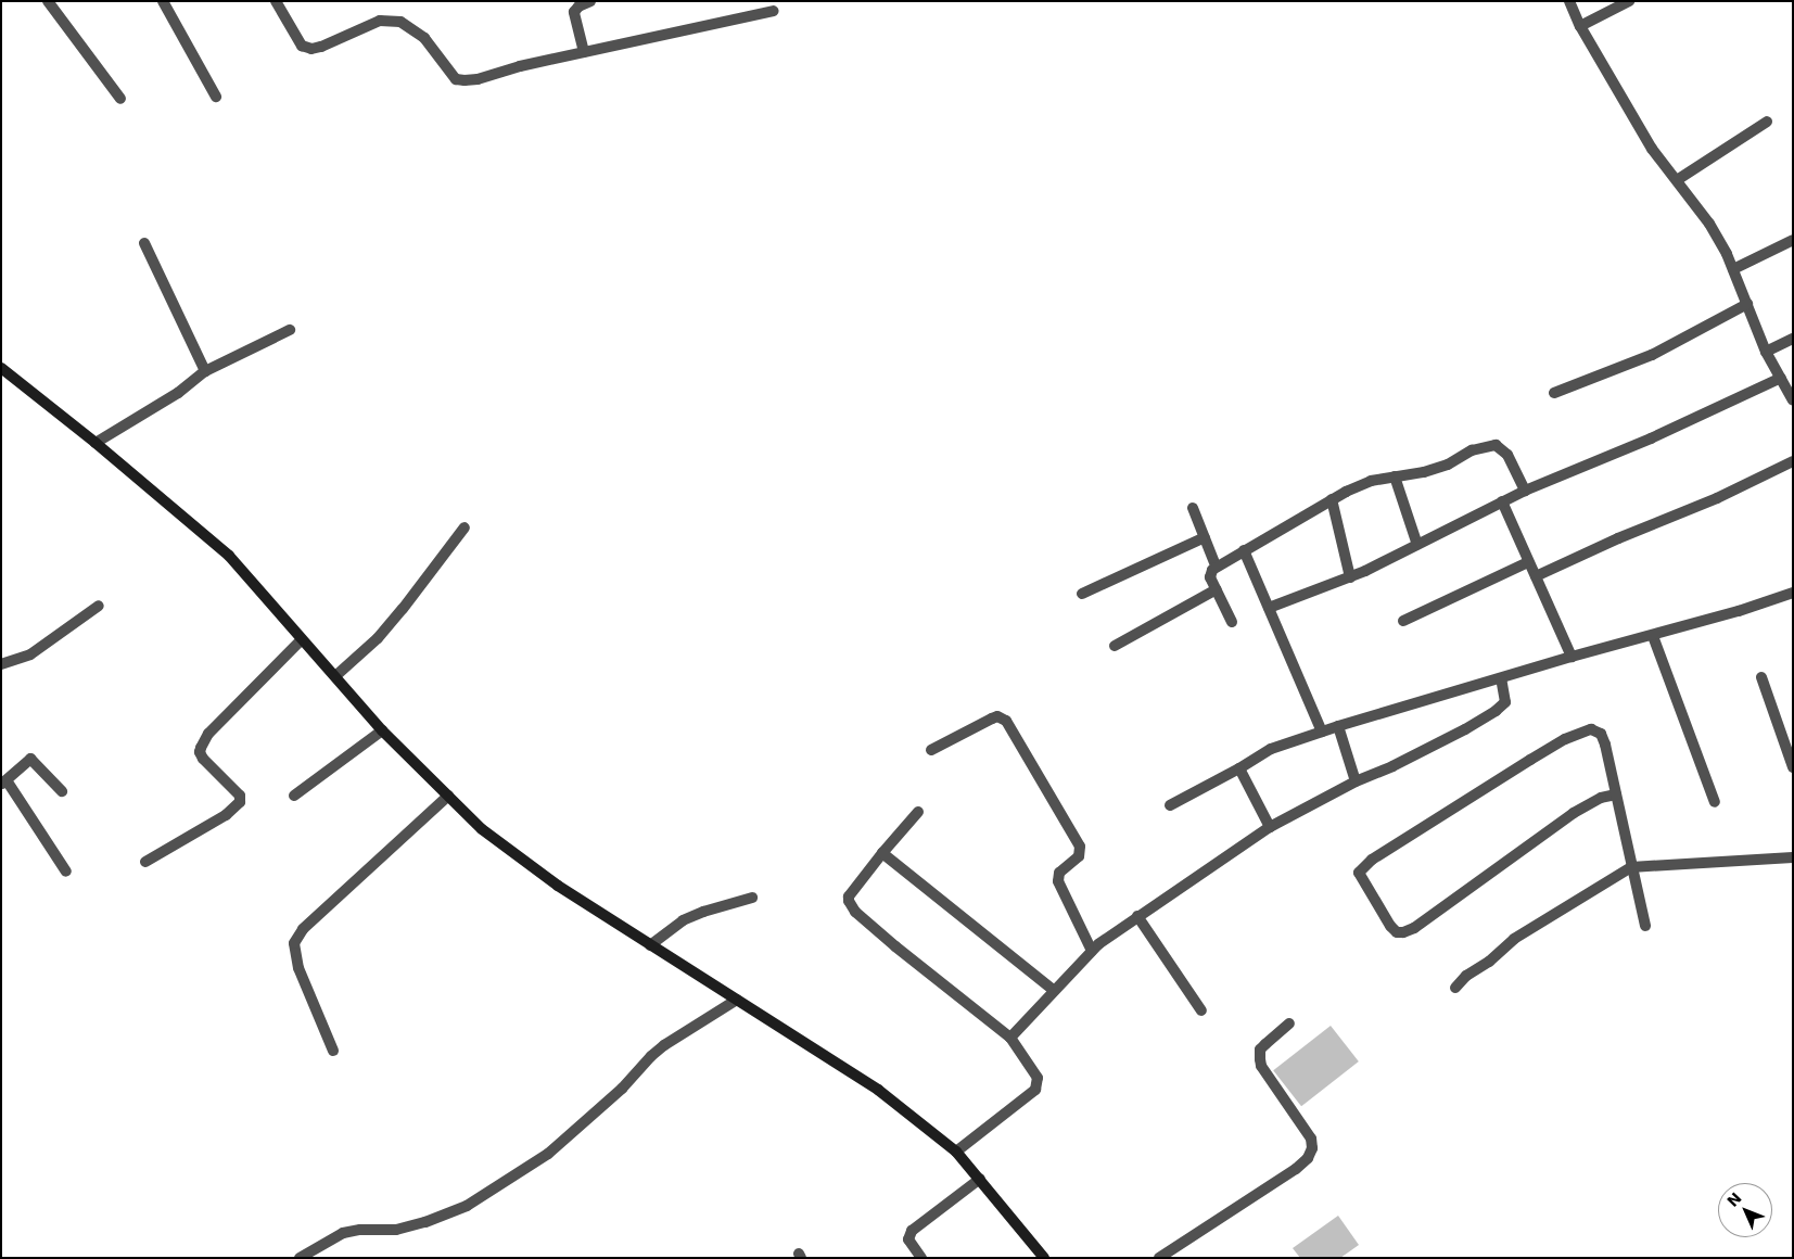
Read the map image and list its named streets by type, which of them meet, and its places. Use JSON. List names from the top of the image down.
{
  "north": "top left"
}
